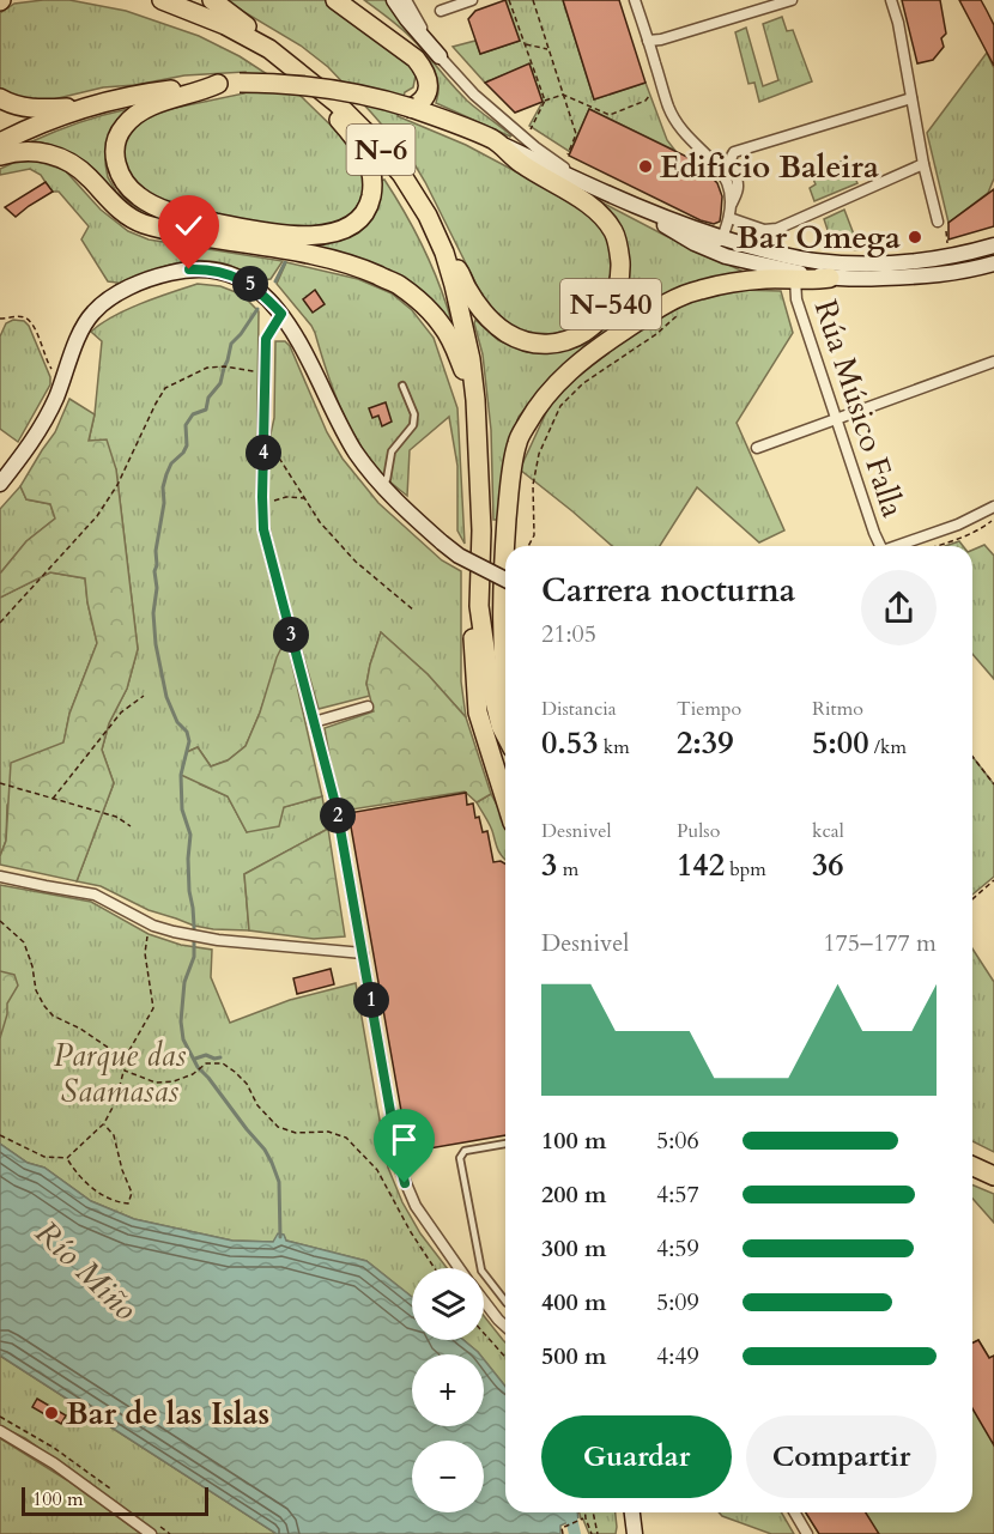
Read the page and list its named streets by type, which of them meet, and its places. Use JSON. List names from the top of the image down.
{
  "streets": {
    "highway": ["N-6", "N-540"],
    "street": ["Rúa Músico Falla"]
  },
  "crossings": [
    ["N-6", "N-540"]
  ],
  "water": ["Río Miño"],
  "parks": ["Parque das Saamasas"],
  "places": ["Edificio Baleira", "Bar Omega", "Bar de las Islas"],
  "scale_bar": "100 m",
  "page": {
    "pins": [
      "5",
      "4",
      "3",
      "2",
      "1"
    ],
    "heading": ["Carrera nocturna", "21:05"],
    "stats": [
      ["Distancia", "0.53 km"],
      ["Tiempo", "2:39"],
      ["Ritmo", "5:00 /km"],
      ["Desnivel", "3 m"],
      ["Pulso", "142 bpm"],
      ["kcal", "36"]
    ],
    "chart": ["Desnivel", "175–177 m"],
    "list": [
      {
        "name": "100 m",
        "note": "5:06"
      },
      {
        "name": "200 m",
        "note": "4:57"
      },
      {
        "name": "300 m",
        "note": "4:59"
      },
      {
        "name": "400 m",
        "note": "5:09"
      },
      {
        "name": "500 m",
        "note": "4:49"
      }
    ],
    "map_buttons": ["+", "−"],
    "buttons": ["Guardar", "Compartir"],
    "scale": "100 m"
  }
}
